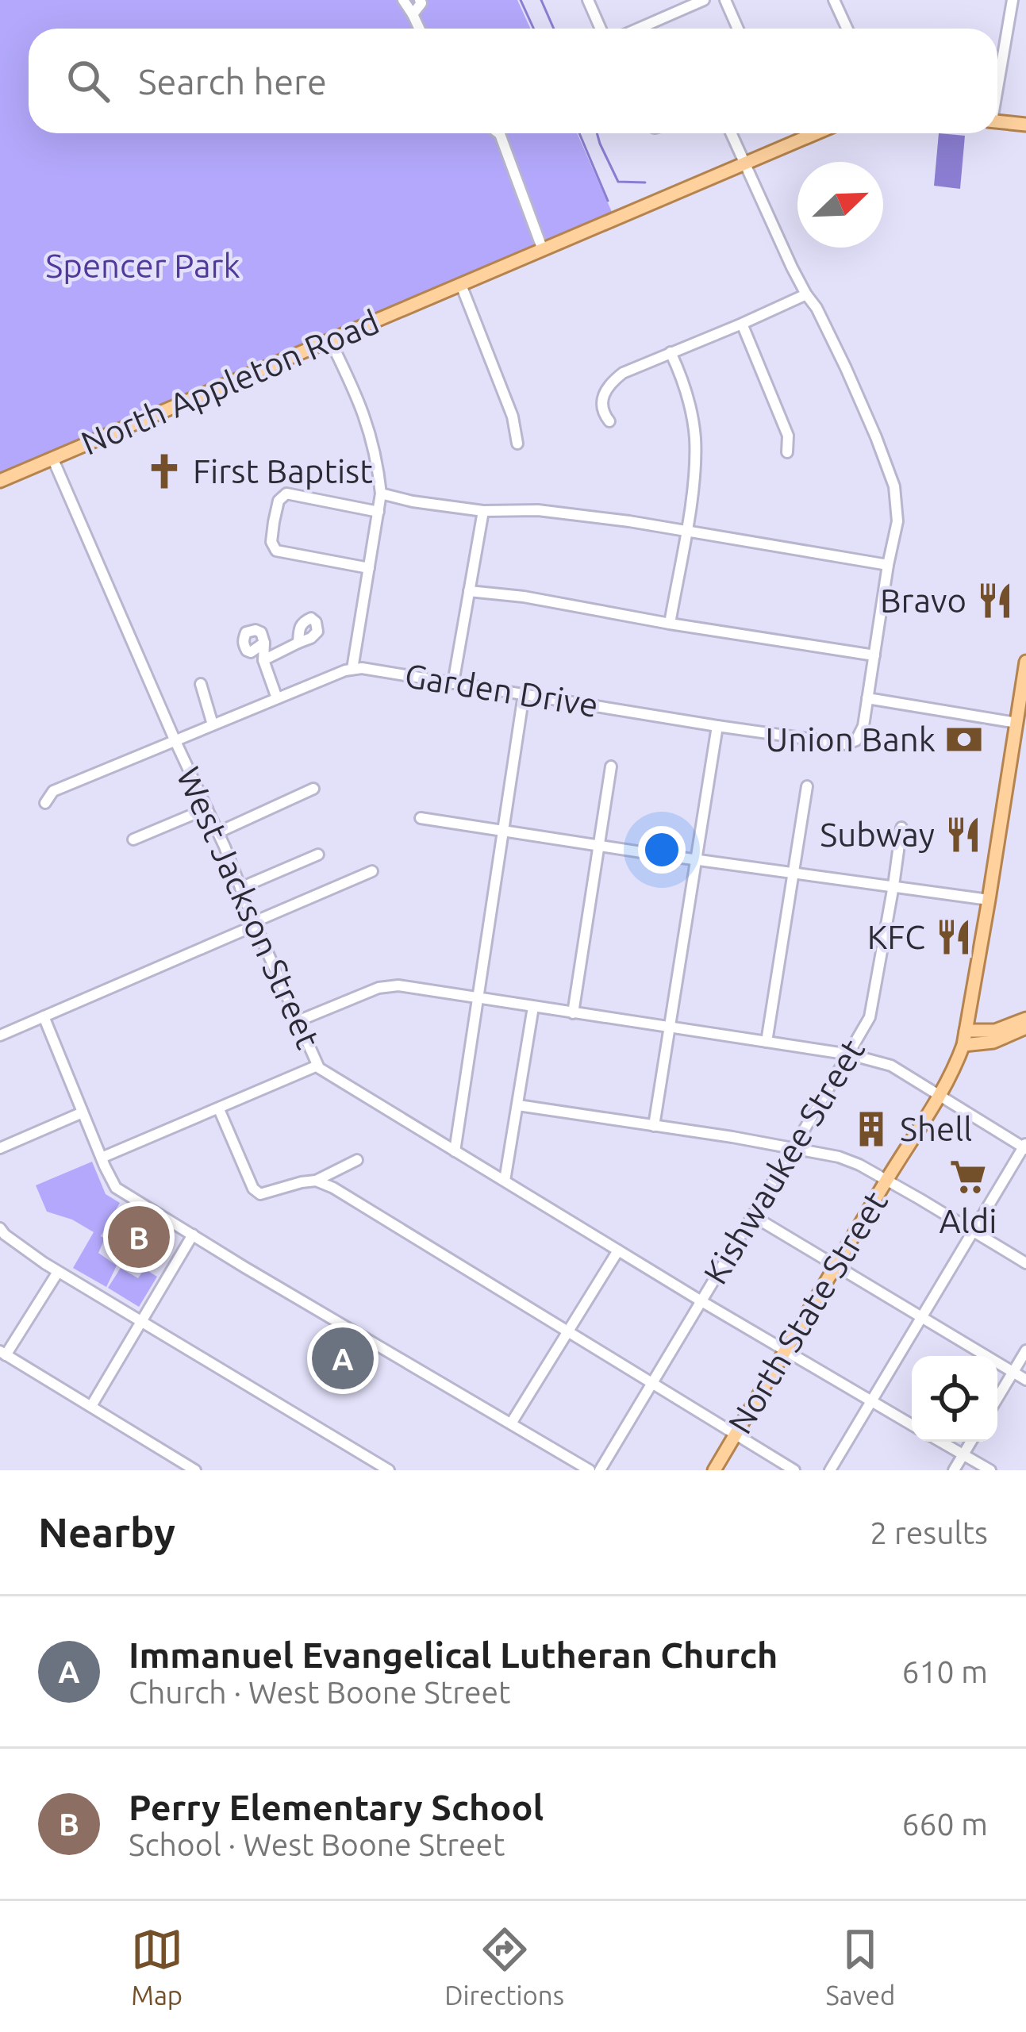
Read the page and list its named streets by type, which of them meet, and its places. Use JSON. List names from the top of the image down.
{
  "streets": {
    "main road": ["North Appleton Road", "North State Street"],
    "street": ["Garden Drive", "West Jackson Street", "Kishwaukee Street"]
  },
  "crossings": [
    ["North Appleton Road", "West Jackson Street"],
    ["Garden Drive", "West Jackson Street"],
    ["West Jackson Street", "Kishwaukee Street"],
    ["West Jackson Street", "North State Street"]
  ],
  "parks": ["Spencer Park"],
  "places": {
    "church": ["First Baptist"],
    "restaurant": ["Bravo", "Subway", "KFC"],
    "bank": ["Union Bank"],
    "building": ["Shell"],
    "supermarket": ["Aldi"]
  },
  "north": "top right",
  "page": {
    "search": "Search here",
    "pins": ["B", "A"],
    "heading": ["Nearby", "2 results"],
    "list": [
      {
        "mark": "A",
        "name": "Immanuel Evangelical Lutheran Church",
        "note": "Church · West Boone Street",
        "value": "610 m"
      },
      {
        "mark": "B",
        "name": "Perry Elementary School",
        "note": "School · West Boone Street",
        "value": "660 m"
      }
    ],
    "nav": ["Map", "Directions", "Saved"]
  }
}
